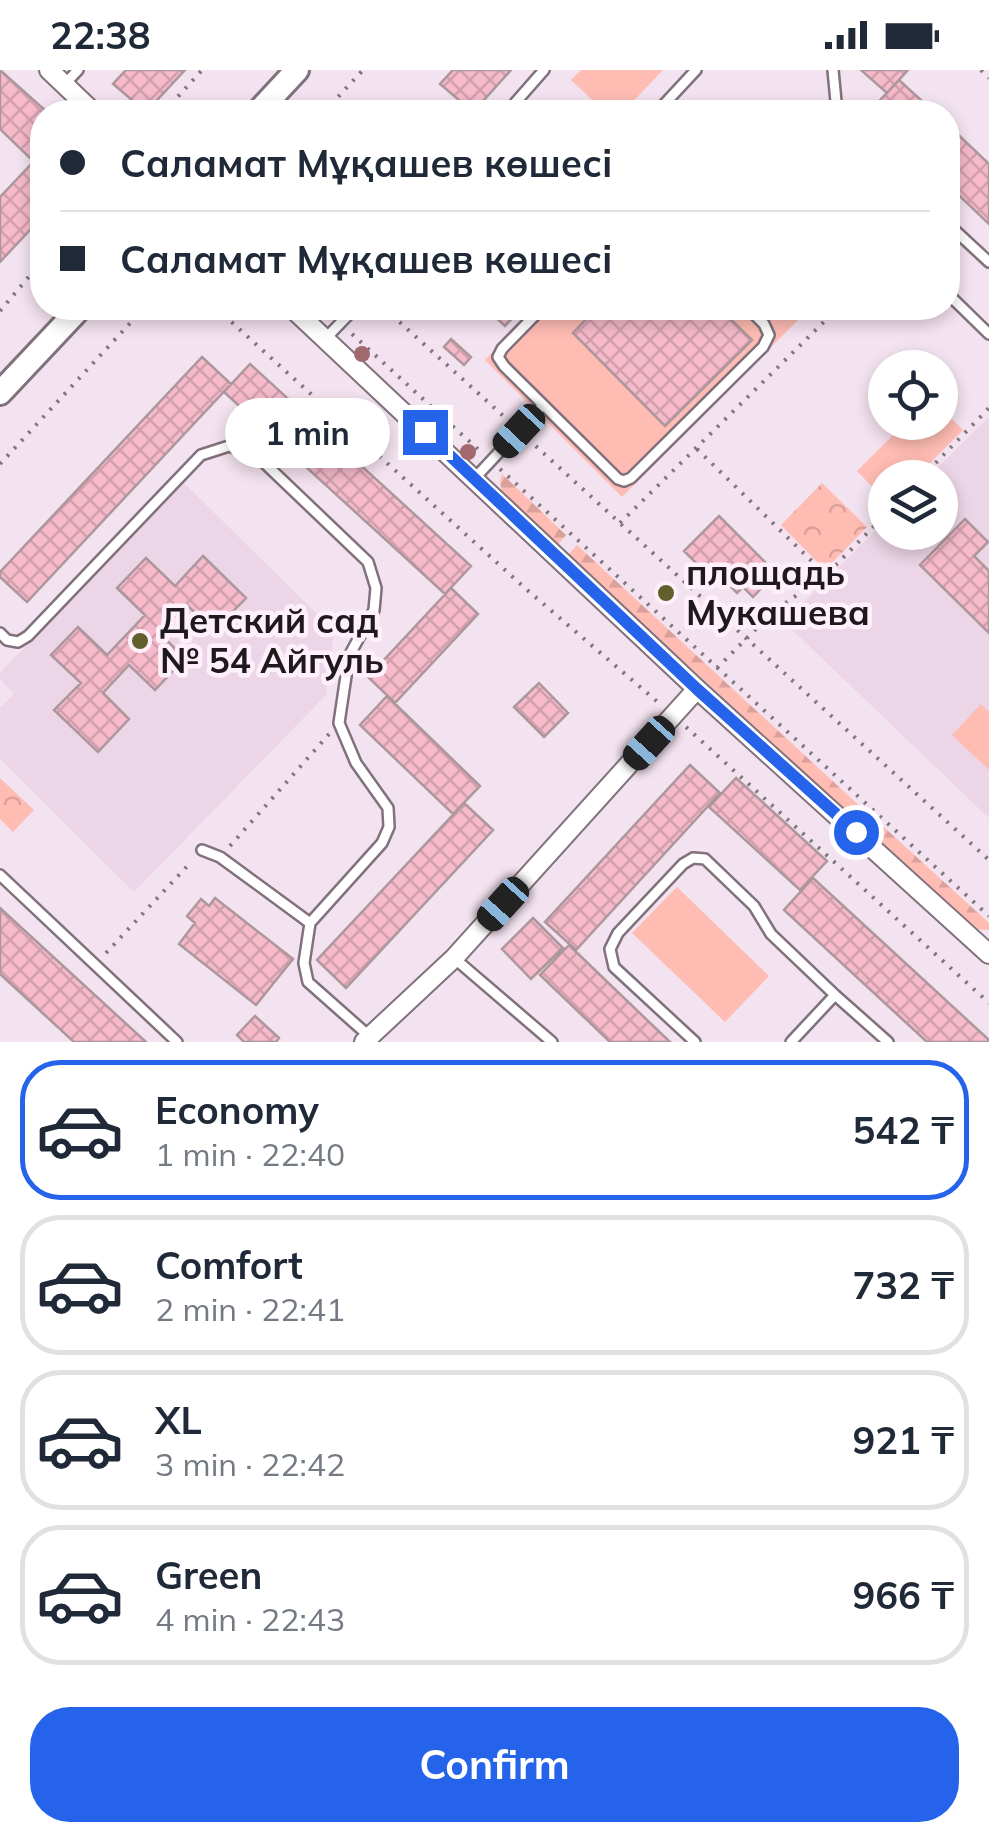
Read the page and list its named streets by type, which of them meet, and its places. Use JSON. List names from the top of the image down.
{
  "places": ["площадь Мукашева", "Детский сад № 54 Айгуль"],
  "page": {
    "status": "22:38",
    "banner": ["Саламат Мұқашев көшесі", "Саламат Мұқашев көшесі"],
    "bubble": "1 min",
    "list": [
      {
        "name": "Economy",
        "note": "1 min · 22:40",
        "value": "542 ₸"
      },
      {
        "name": "Comfort",
        "note": "2 min · 22:41",
        "value": "732 ₸"
      },
      {
        "name": "XL",
        "note": "3 min · 22:42",
        "value": "921 ₸"
      },
      {
        "name": "Green",
        "note": "4 min · 22:43",
        "value": "966 ₸"
      }
    ],
    "buttons": "Confirm"
  }
}
